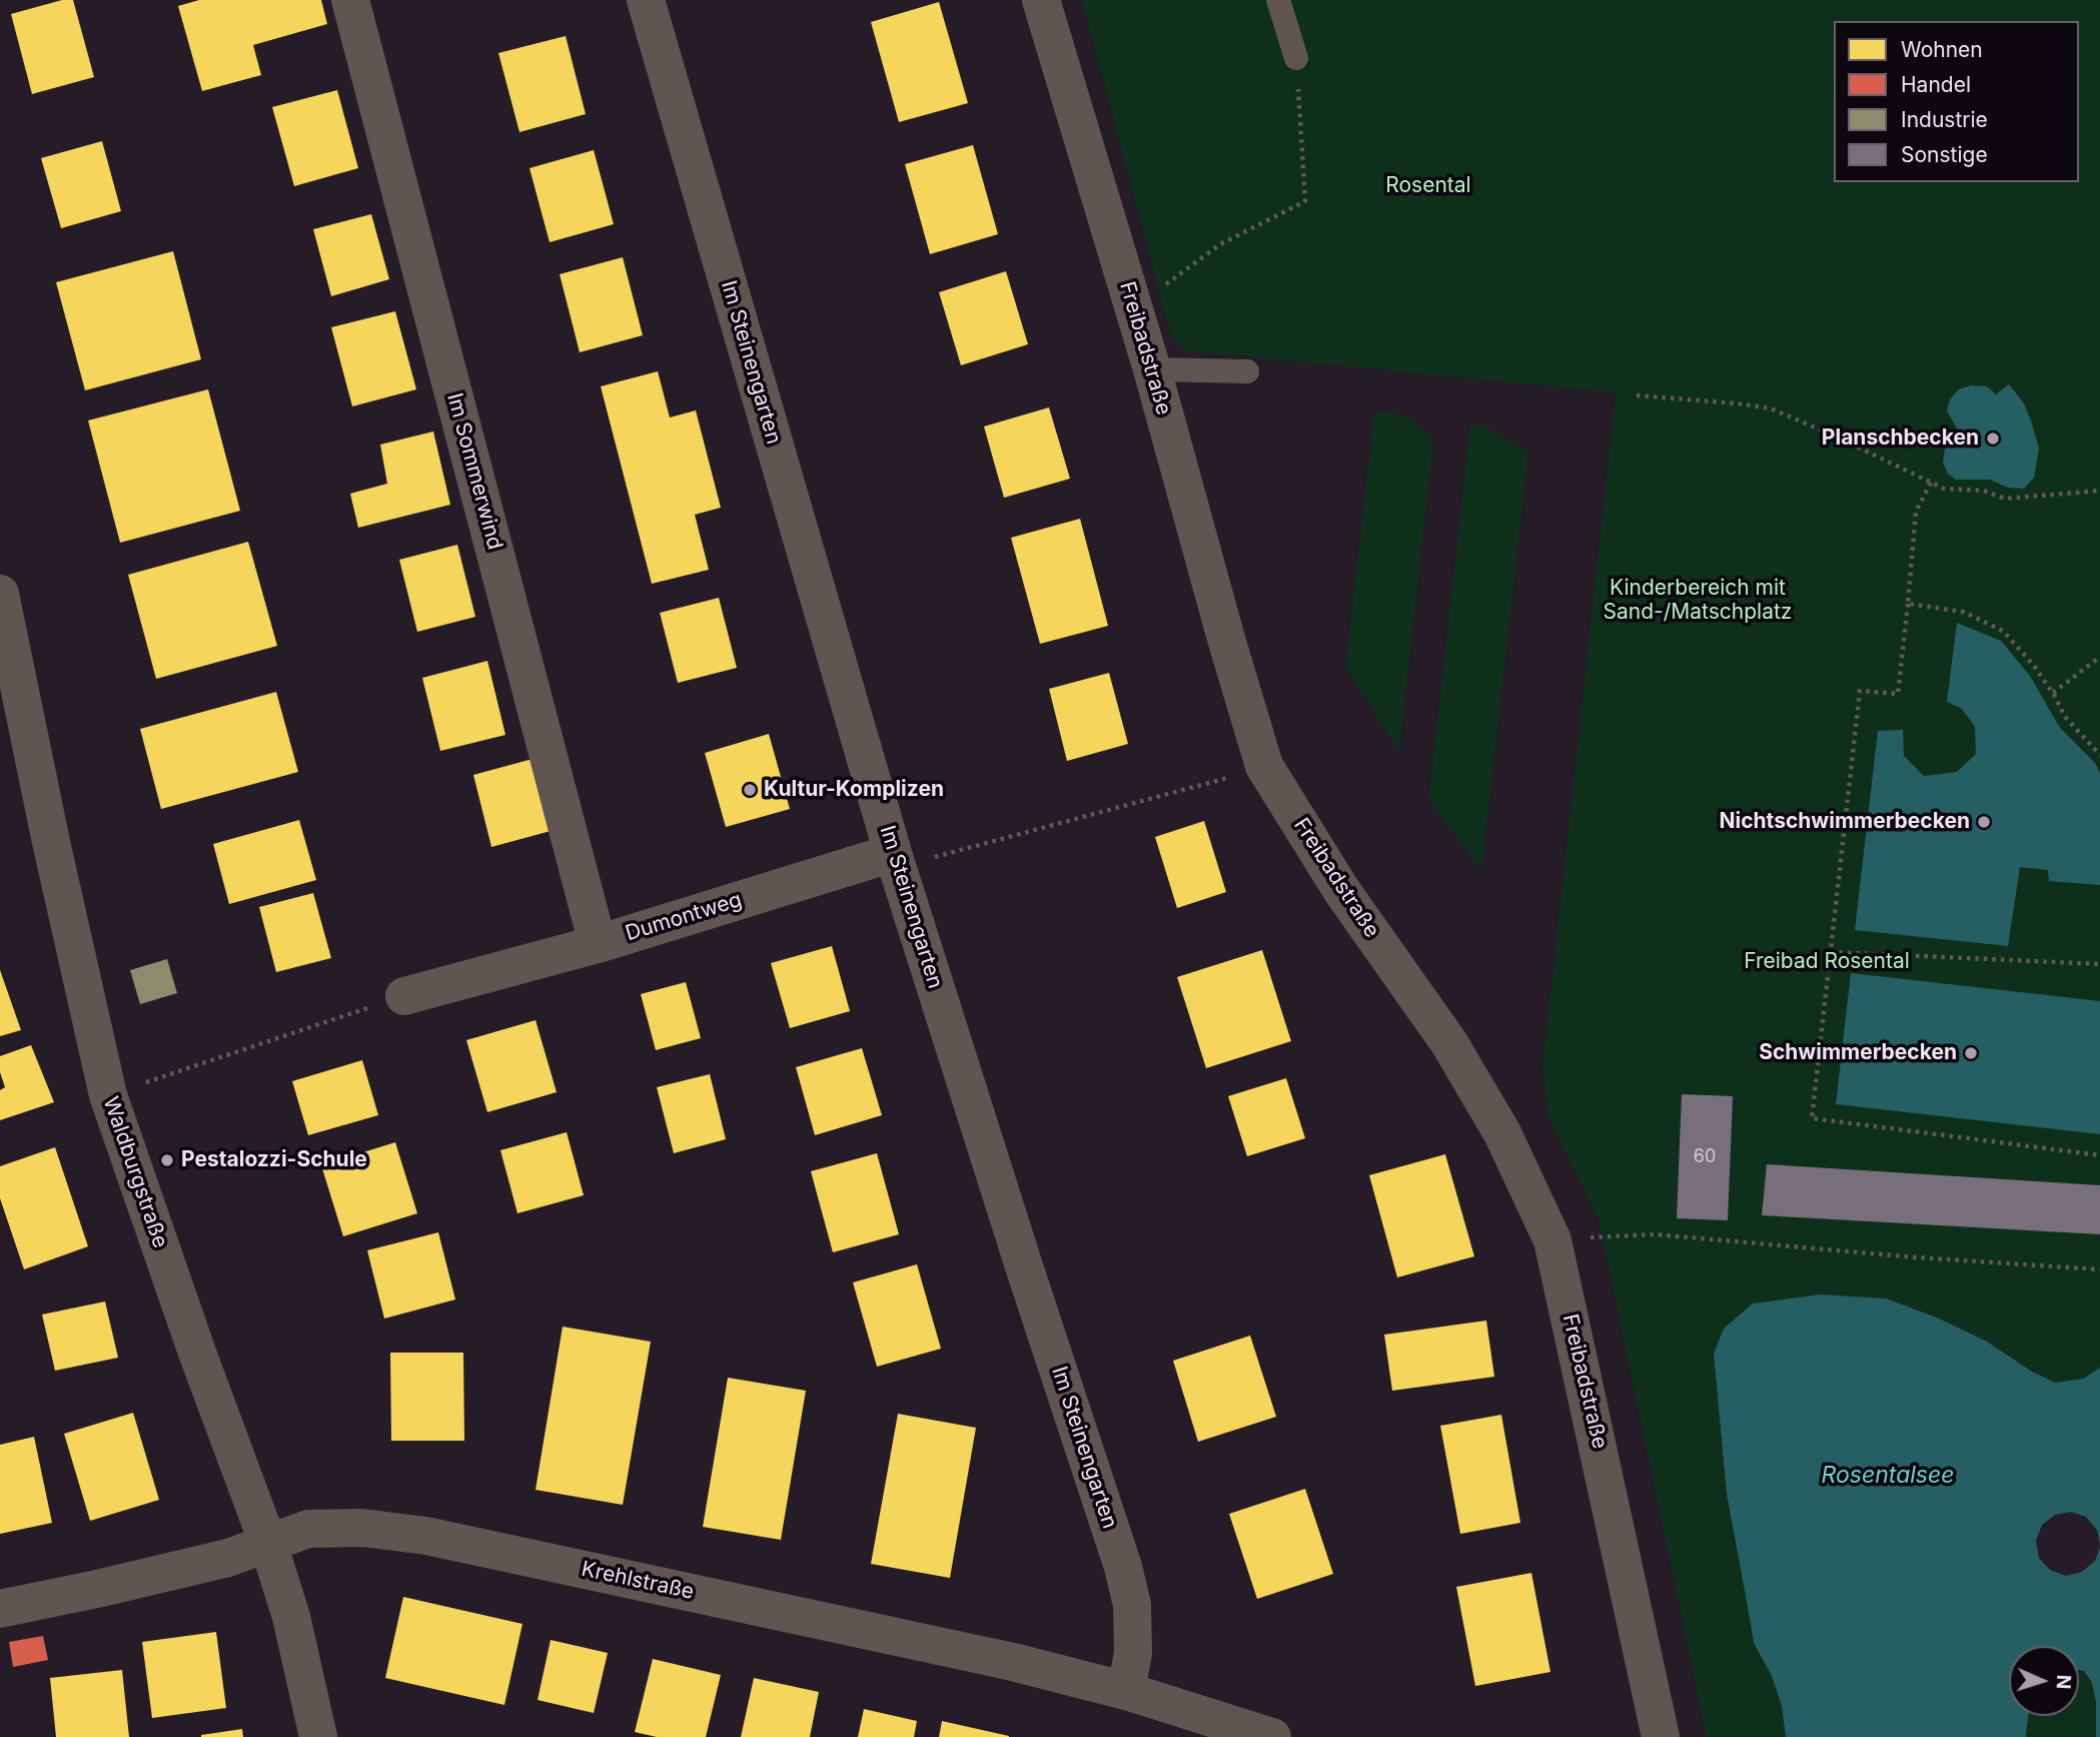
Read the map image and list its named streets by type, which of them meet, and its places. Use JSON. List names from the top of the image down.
{
  "streets": {
    "street": [
      "Freibadstraße",
      "Im Steinengarten",
      "Im Sommerwind",
      "Dumontweg",
      "Waldburgstraße",
      "Krehlstraße"
    ]
  },
  "crossings": [
    ["Im Steinengarten", "Dumontweg"],
    ["Im Steinengarten", "Krehlstraße"],
    ["Im Sommerwind", "Dumontweg"],
    ["Waldburgstraße", "Krehlstraße"]
  ],
  "water": ["Rosentalsee"],
  "parks": ["Rosental", "Kinderbereich mit Sand-/Matschplatz", "Freibad Rosental"],
  "places": [
    "Planschbecken",
    "Kultur-Komplizen",
    "Nichtschwimmerbecken",
    "Schwimmerbecken",
    "Pestalozzi-Schule"
  ],
  "house_numbers": ["60"],
  "legend": [
    "Wohnen",
    "Handel",
    "Industrie",
    "Sonstige"
  ],
  "north": "right"
}
